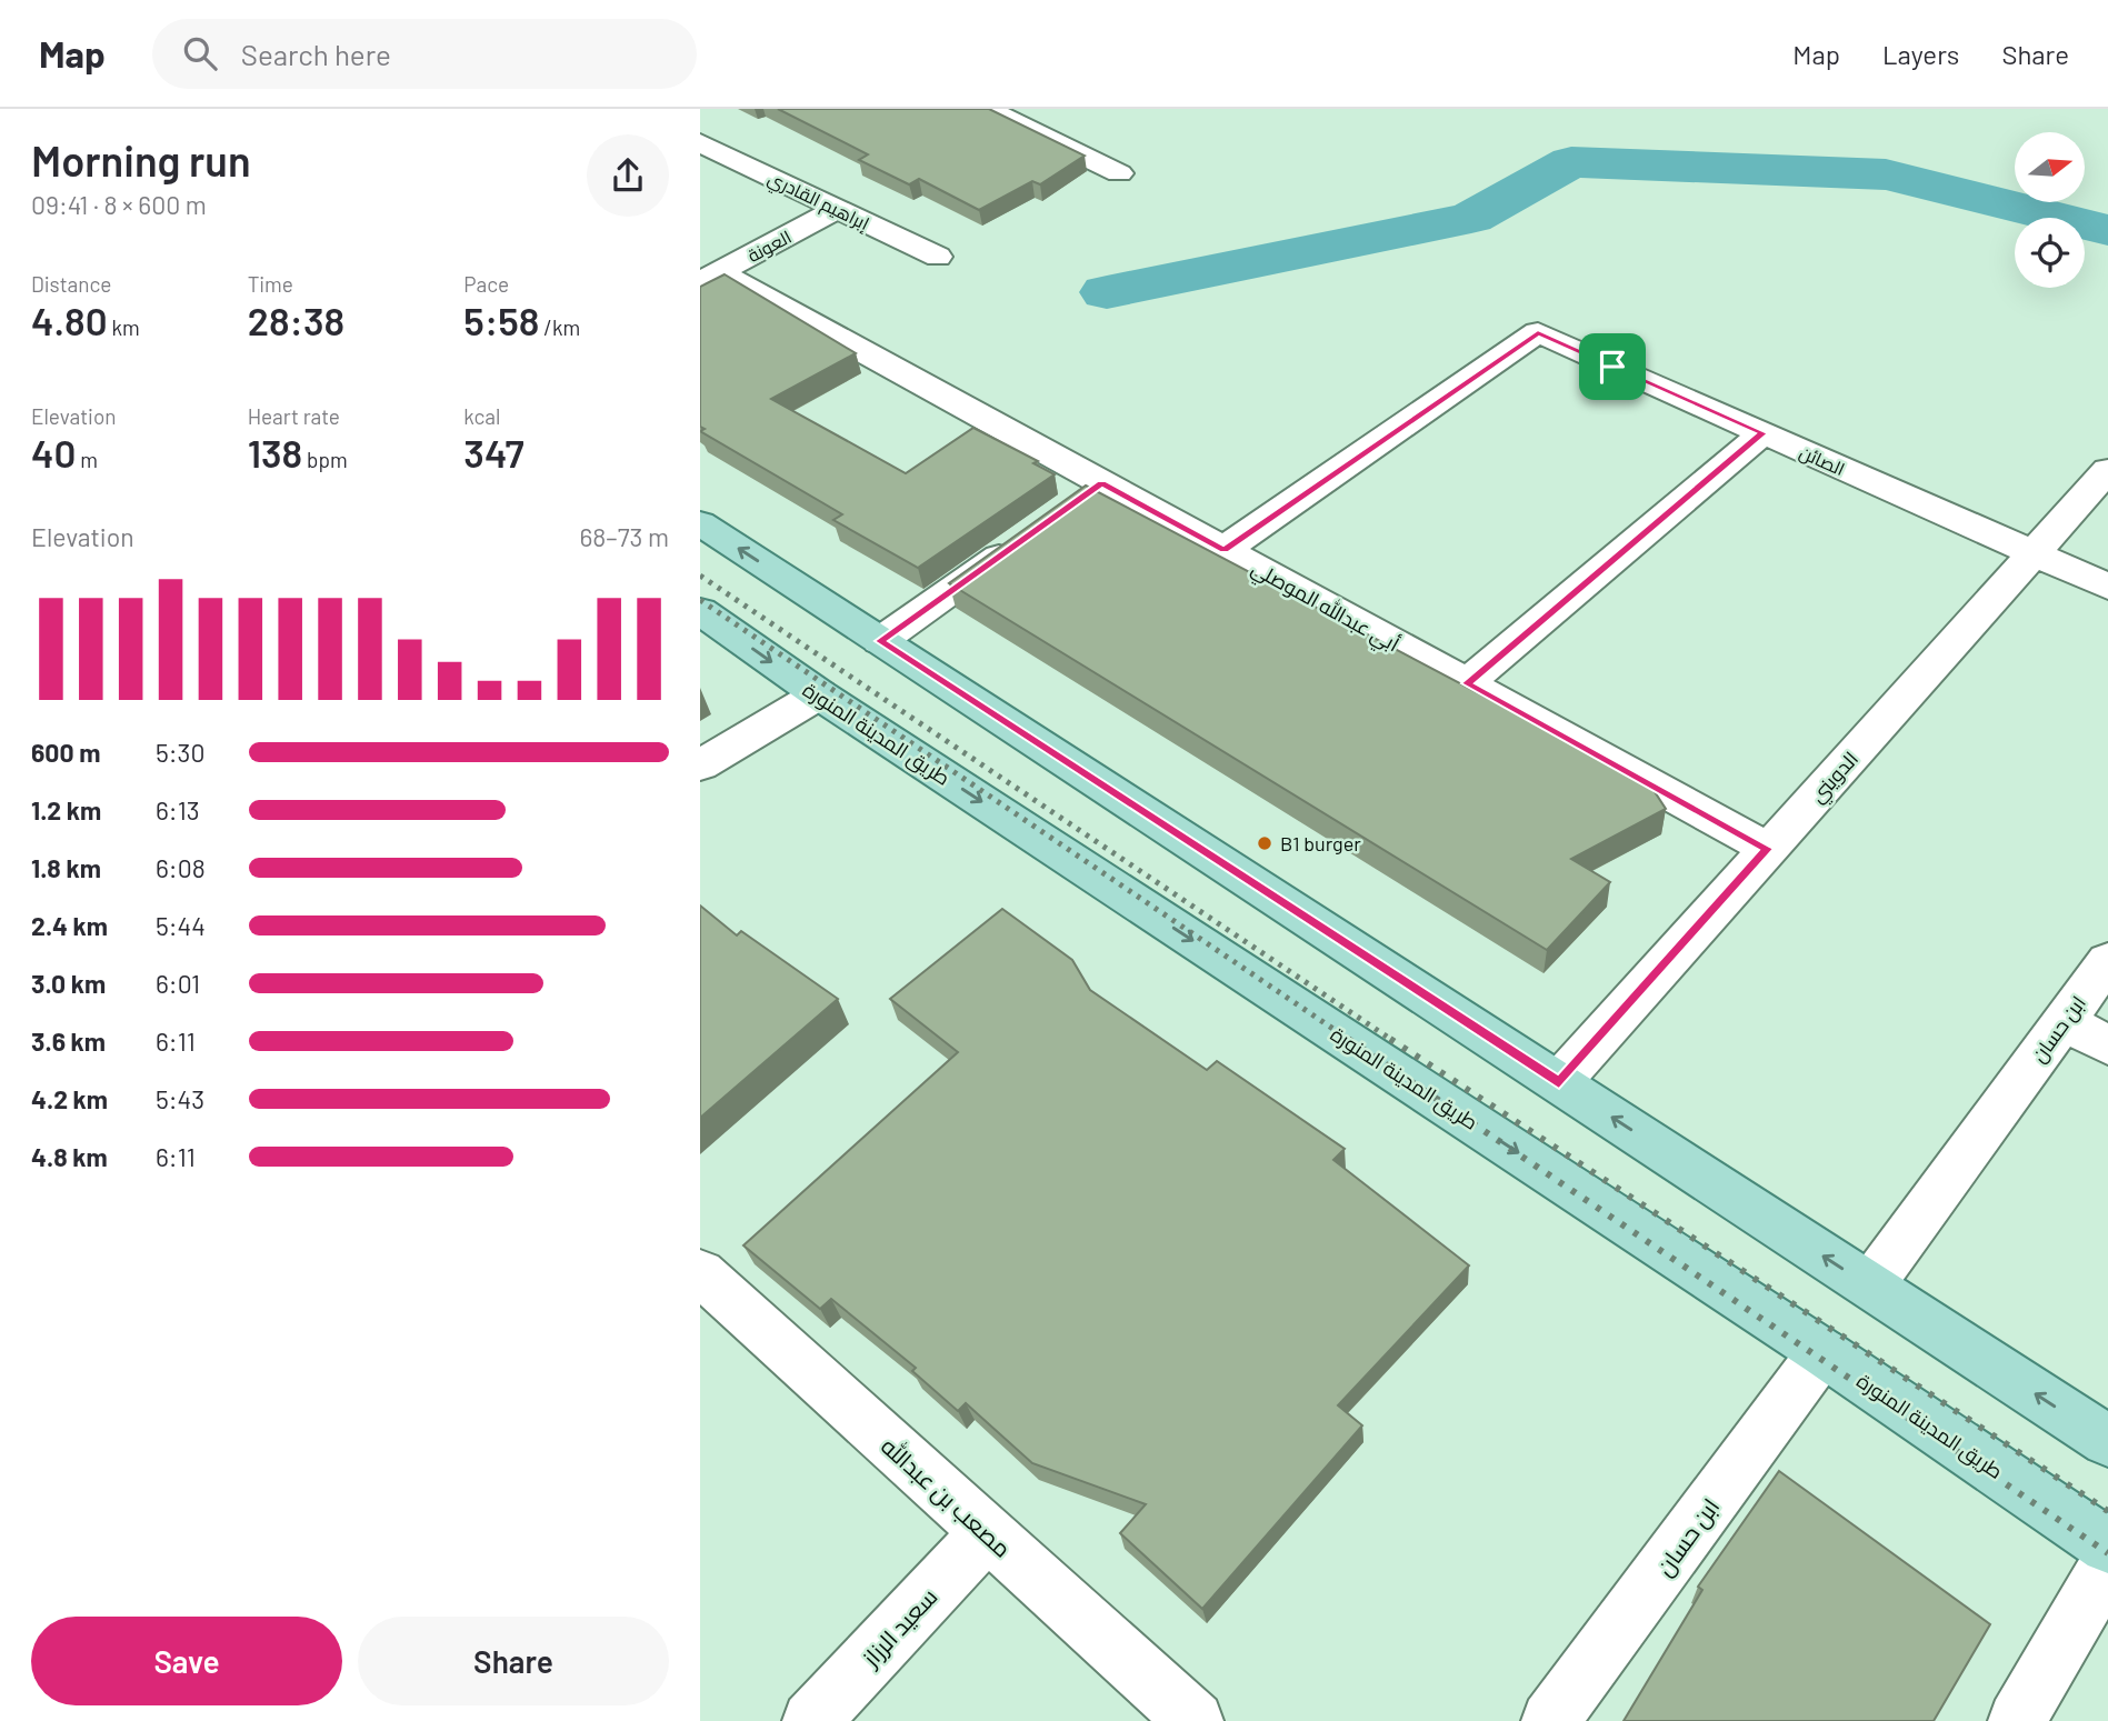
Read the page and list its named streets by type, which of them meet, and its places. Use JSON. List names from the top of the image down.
{
  "streets": {
    "main road": ["طريق المدينة المنورة"],
    "street": [
      "إبراهيم القادري",
      "العونة",
      "الصائن",
      "أبي عبدالله الموصلي",
      "الدويني",
      "ابن حسان",
      "مصعب بن عبدالله",
      "سعيد الرزاز"
    ]
  },
  "crossings": [
    ["إبراهيم القادري", "العونة"],
    ["العونة", "أبي عبدالله الموصلي"],
    ["الصائن", "أبي عبدالله الموصلي"],
    ["الصائن", "الدويني"],
    ["أبي عبدالله الموصلي", "الدويني"],
    ["طريق المدينة المنورة", "ابن حسان"],
    ["مصعب بن عبدالله", "سعيد الرزاز"]
  ],
  "places": ["B1 burger"],
  "north": "right",
  "page": {
    "header": "Map",
    "search": "Search here",
    "nav": ["Map", "Layers", "Share"],
    "heading": ["Morning run", "09:41 · 8 × 600 m"],
    "stats": [
      ["Distance", "4.80 km"],
      ["Time", "28:38"],
      ["Pace", "5:58 /km"],
      ["Elevation", "40 m"],
      ["Heart rate", "138 bpm"],
      ["kcal", "347"]
    ],
    "chart": ["Elevation", "68–73 m"],
    "list": [
      {
        "name": "600 m",
        "note": "5:30"
      },
      {
        "name": "1.2 km",
        "note": "6:13"
      },
      {
        "name": "1.8 km",
        "note": "6:08"
      },
      {
        "name": "2.4 km",
        "note": "5:44"
      },
      {
        "name": "3.0 km",
        "note": "6:01"
      },
      {
        "name": "3.6 km",
        "note": "6:11"
      },
      {
        "name": "4.2 km",
        "note": "5:43"
      },
      {
        "name": "4.8 km",
        "note": "6:11"
      }
    ],
    "buttons": ["Save", "Share"]
  }
}
